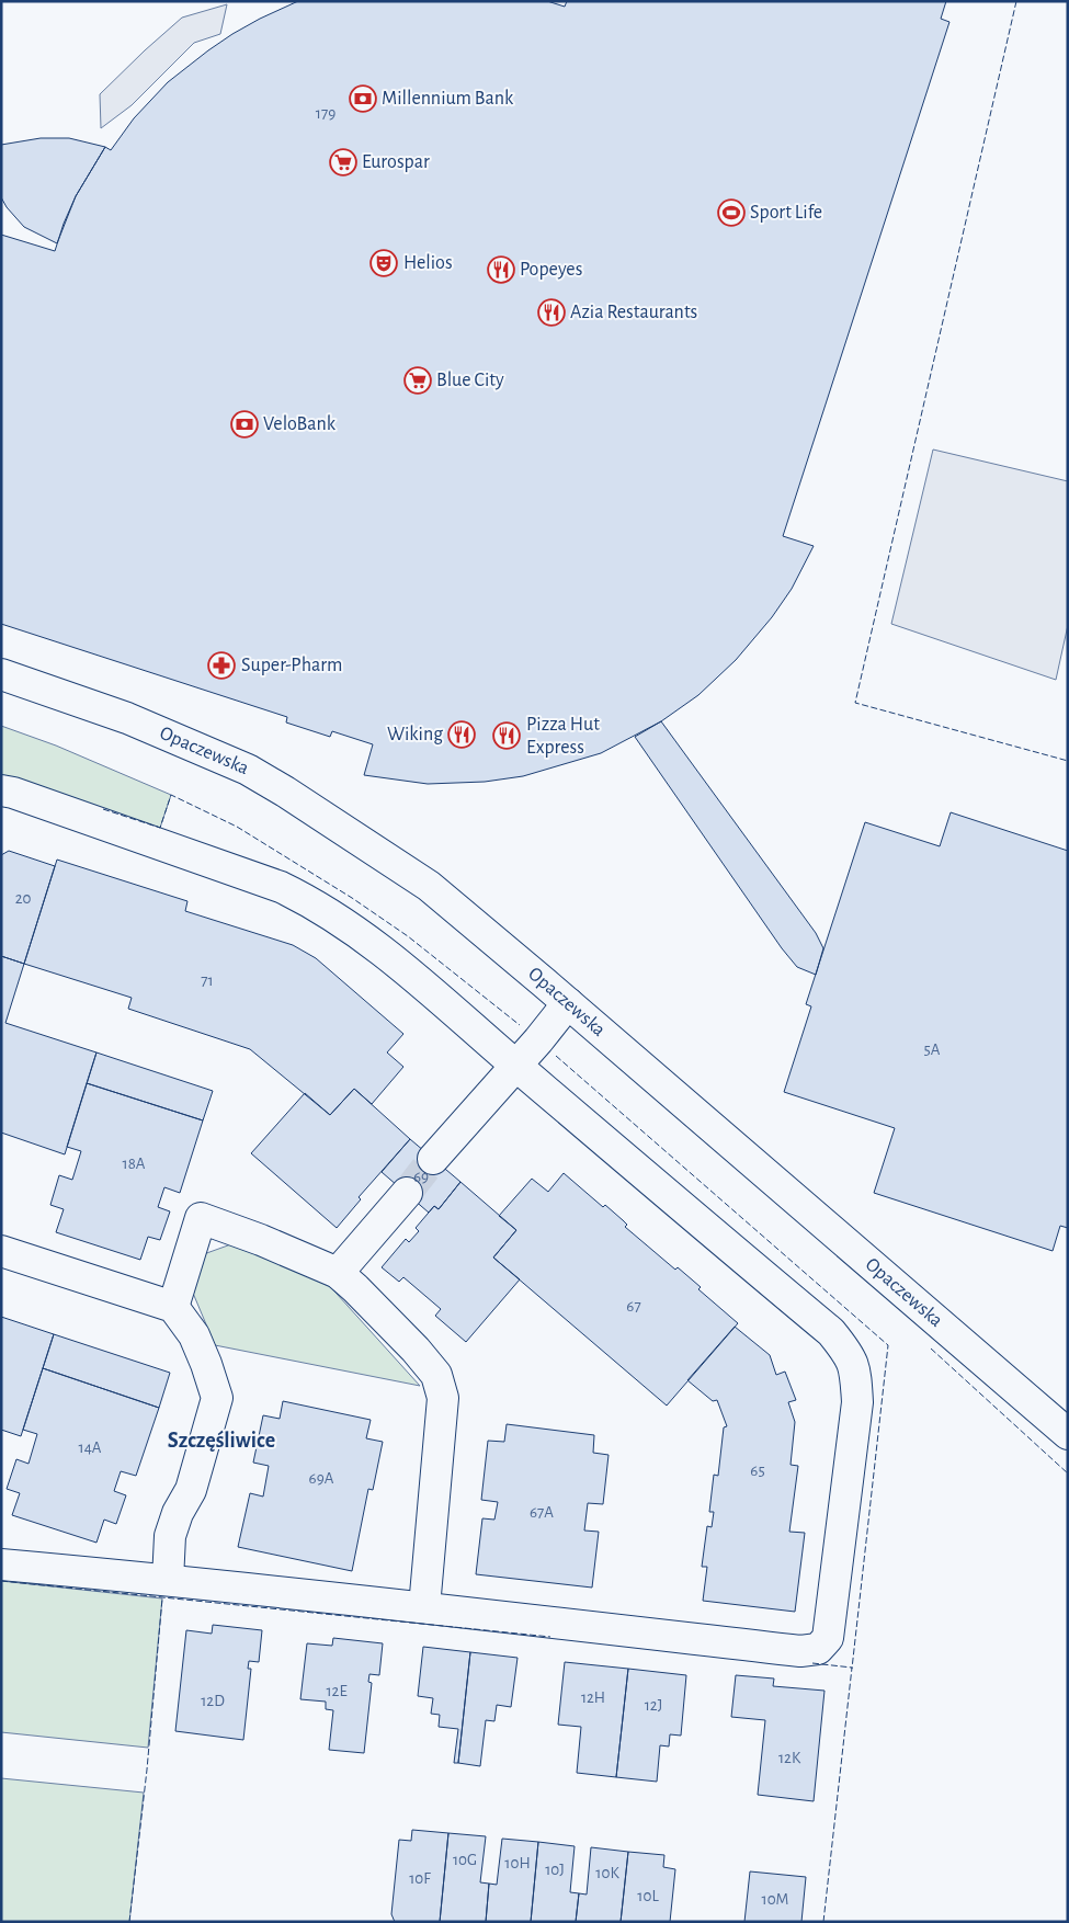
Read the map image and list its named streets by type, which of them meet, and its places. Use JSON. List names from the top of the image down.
{
  "streets": {
    "street": ["Opaczewska"]
  },
  "districts": ["Szczęśliwice"],
  "places": {
    "bank": ["Millennium Bank", "VeloBank"],
    "supermarket": ["Eurospar", "Blue City"],
    "sports": ["Sport Life"],
    "theatre": ["Helios"],
    "restaurant": [
      "Popeyes",
      "Azia Restaurants",
      "Wiking",
      "Pizza Hut Express"
    ],
    "pharmacy": ["Super-Pharm"]
  },
  "house_numbers": [
    "179",
    "20",
    "71",
    "5A",
    "18A",
    "69",
    "67",
    "14A",
    "65",
    "69A",
    "67A",
    "12E",
    "12H",
    "12D",
    "12J",
    "12K",
    "10G",
    "10H",
    "10J",
    "10K",
    "10F",
    "10L",
    "10M"
  ]
}
